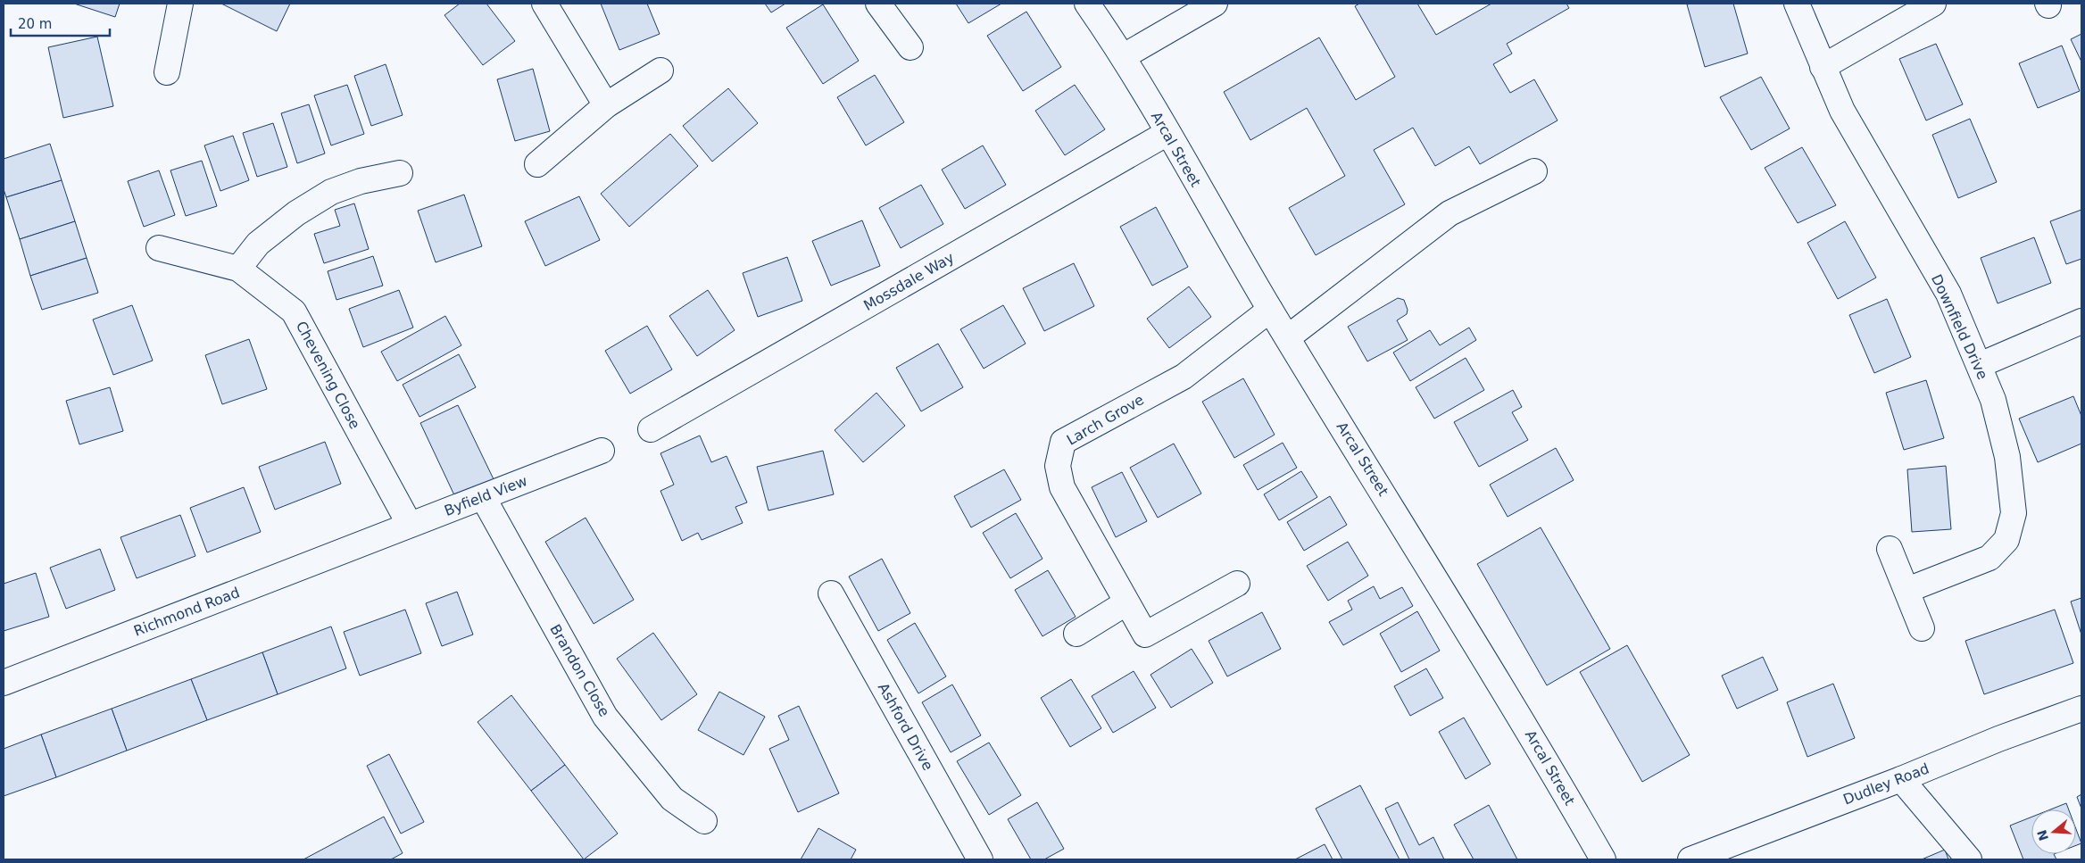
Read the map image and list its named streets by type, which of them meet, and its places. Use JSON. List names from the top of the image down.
{
  "streets": {
    "street": [
      "Arcal Street",
      "Mossdale Way",
      "Downfield Drive",
      "Chevening Close",
      "Larch Grove",
      "Byfield View",
      "Richmond Road",
      "Brandon Close",
      "Ashford Drive",
      "Dudley Road"
    ]
  },
  "crossings": [
    ["Arcal Street", "Mossdale Way"],
    ["Arcal Street", "Larch Grove"],
    ["Chevening Close", "Byfield View"],
    ["Byfield View", "Richmond Road"],
    ["Byfield View", "Brandon Close"]
  ],
  "scale_bar": "20 m",
  "north": "left"
}
